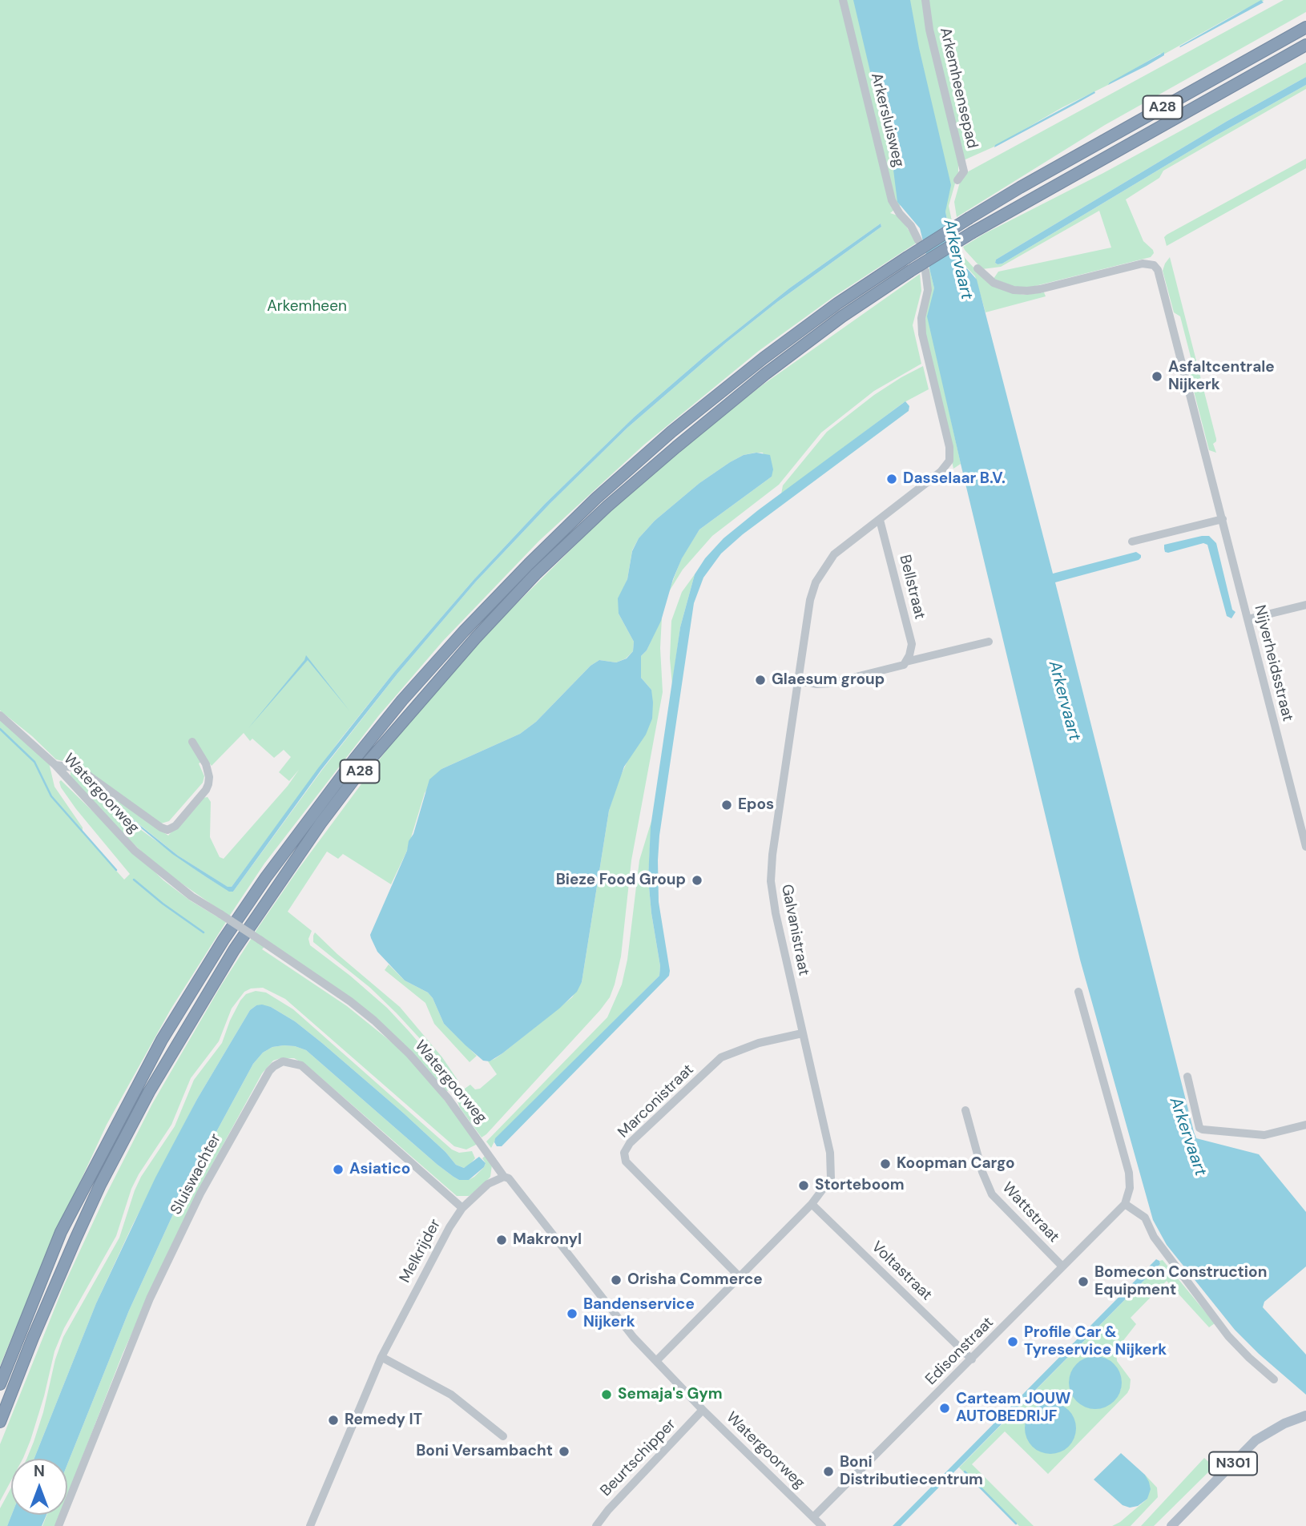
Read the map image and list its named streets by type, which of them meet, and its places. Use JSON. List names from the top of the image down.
{
  "streets": {
    "highway": ["A28"],
    "main road": ["N301"],
    "street": [
      "Arkemheensepad",
      "Arkersluisweg",
      "Bellstraat",
      "Nijverheidsstraat",
      "Watergoorweg",
      "Galvanistraat",
      "Marconistraat",
      "Sluiswachter",
      "Wattstraat",
      "Melkrijder",
      "Voltastraat",
      "Edisonstraat",
      "Beurtschipper"
    ]
  },
  "crossings": [
    ["Bellstraat", "Galvanistraat"],
    ["Watergoorweg", "Galvanistraat"],
    ["Watergoorweg", "Melkrijder"],
    ["Watergoorweg", "Edisonstraat"],
    ["Watergoorweg", "Beurtschipper"],
    ["Galvanistraat", "Marconistraat"],
    ["Galvanistraat", "Voltastraat"],
    ["Sluiswachter", "Melkrijder"],
    ["Wattstraat", "Edisonstraat"],
    ["Voltastraat", "Edisonstraat"]
  ],
  "water": ["Arkervaart"],
  "parks": ["Arkemheen"],
  "places": [
    "Asfaltcentrale Nijkerk",
    "Dasselaar B.V.",
    "Glaesum group",
    "Epos",
    "Bieze Food Group",
    "Koopman Cargo",
    "Asiatico",
    "Storteboom",
    "Makronyl",
    "Orisha Commerce",
    "Bomecon Construction Equipment",
    "Bandenservice Nijkerk",
    "Profile Car & Tyreservice Nijkerk",
    "Semaja's Gym",
    "Carteam JOUW AUTOBEDRIJF",
    "Remedy IT",
    "Boni Versambacht",
    "Boni Distributiecentrum"
  ],
  "north": "top"
}
